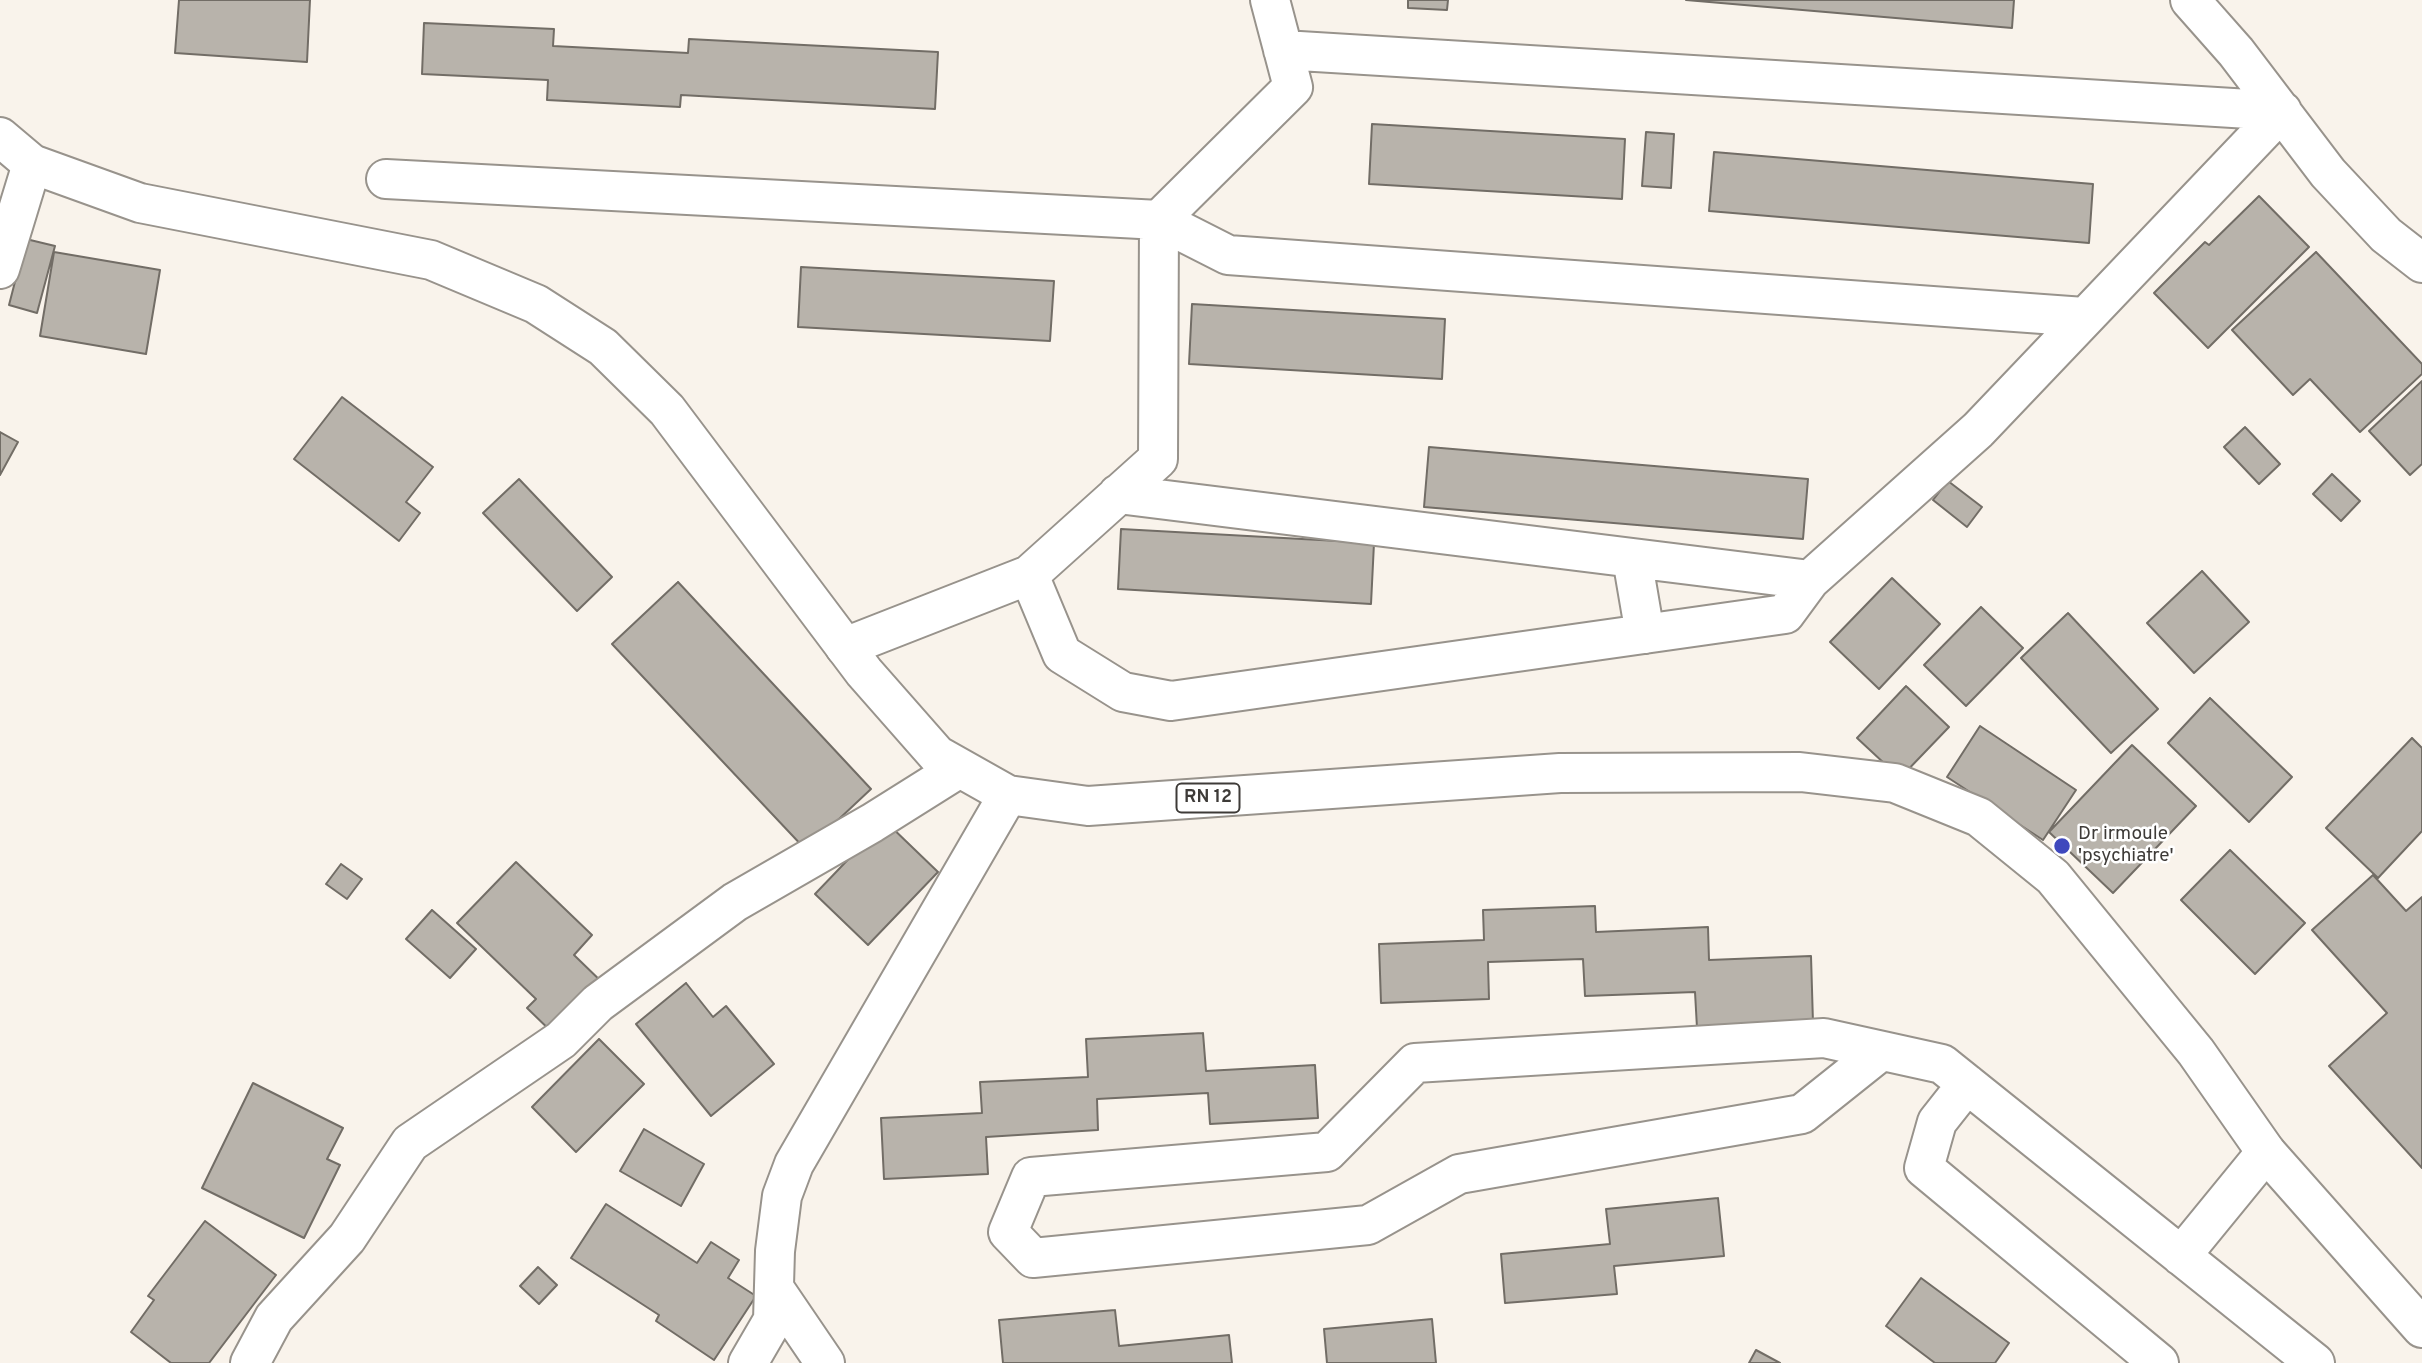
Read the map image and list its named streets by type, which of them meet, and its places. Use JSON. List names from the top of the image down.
{
  "streets": {
    "street": ["RN 12"]
  },
  "places": ["Dr irmoule 'psychiatre'"]
}
